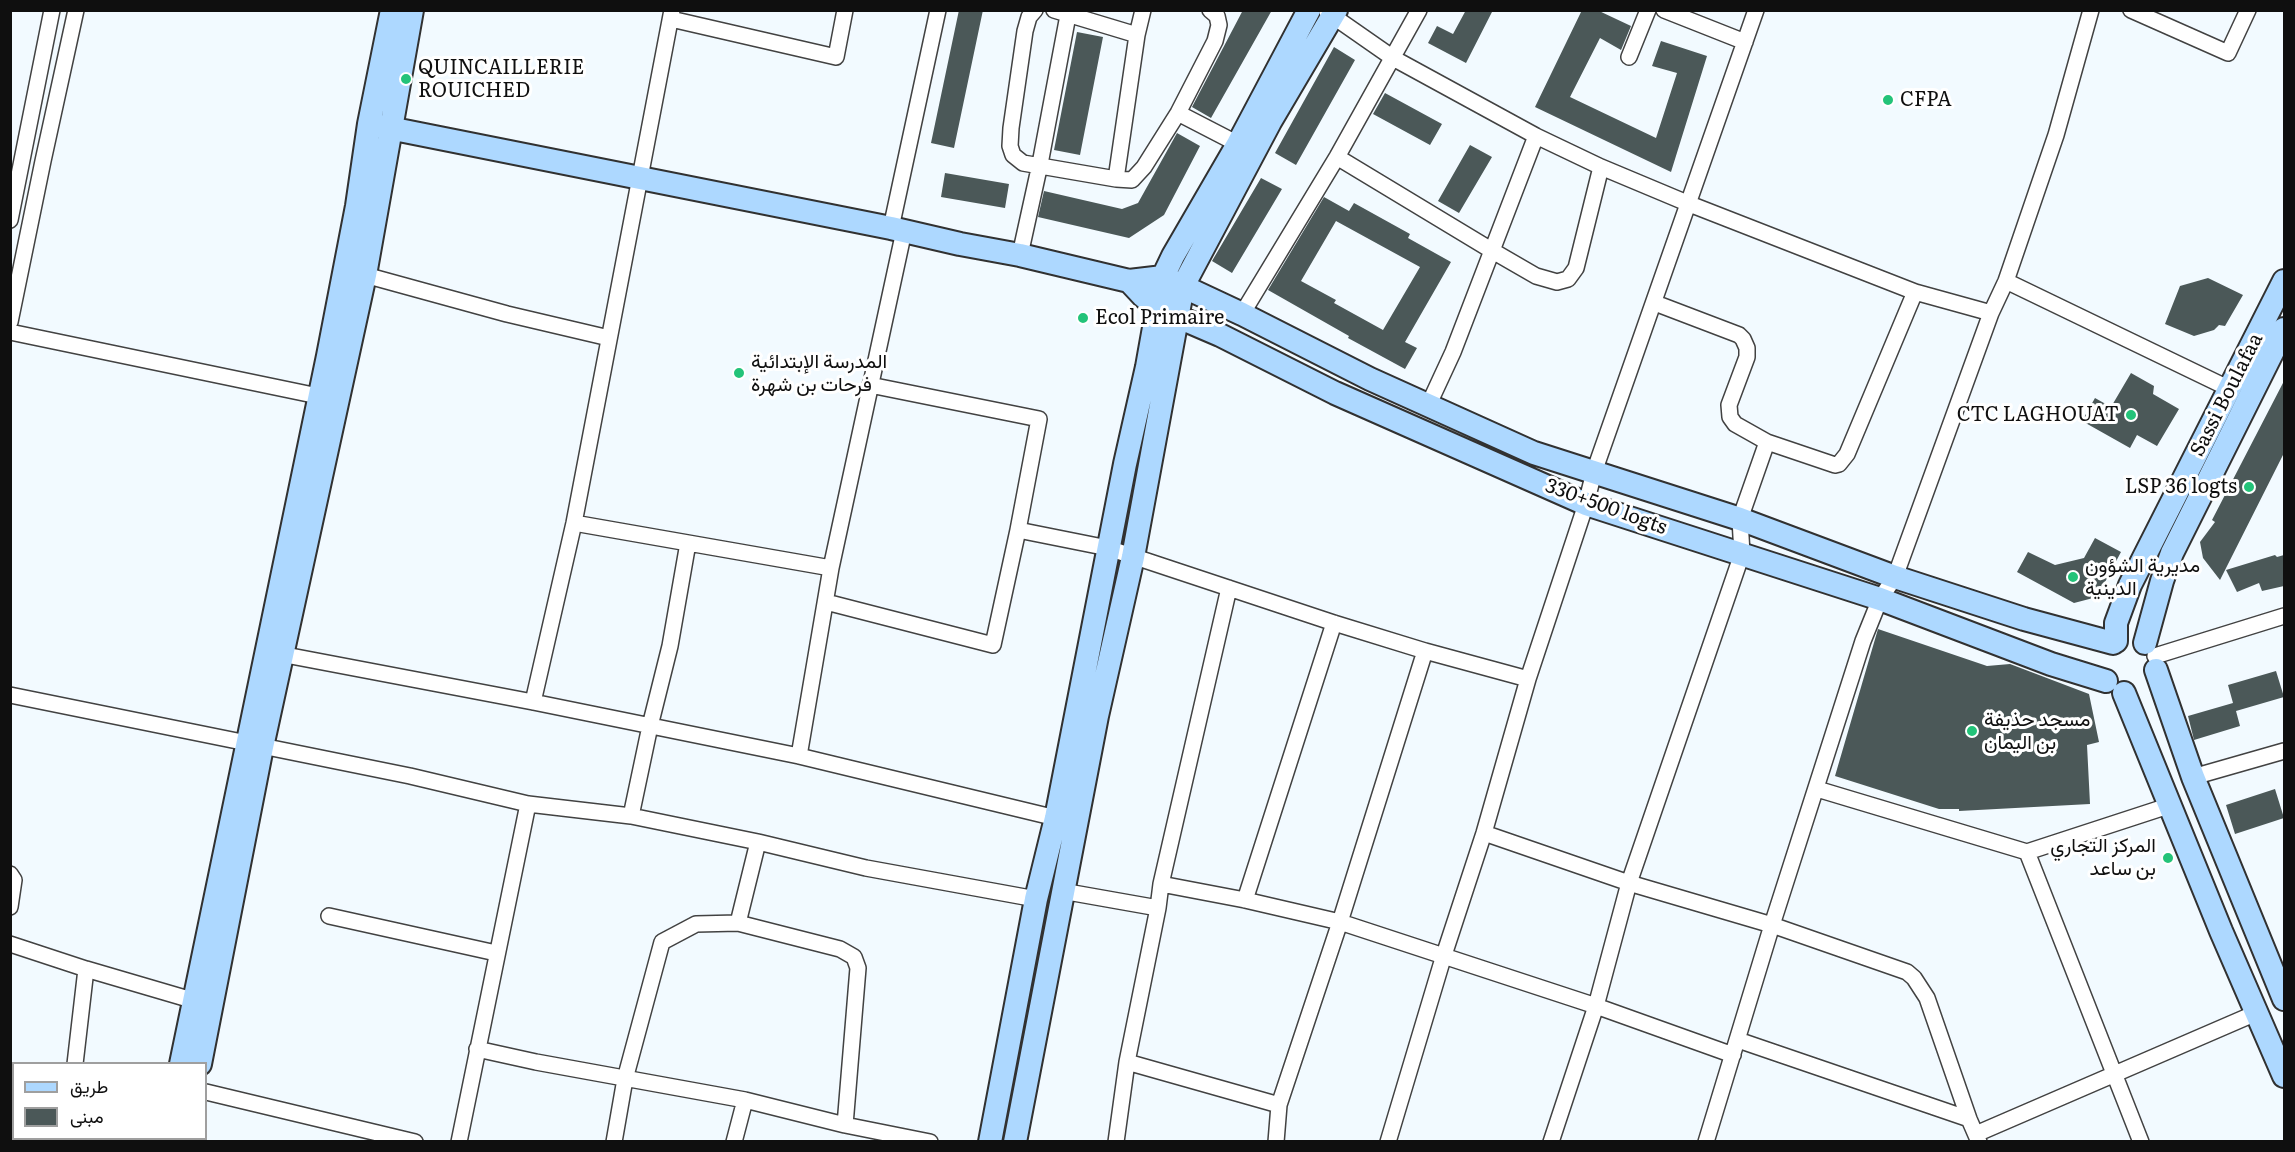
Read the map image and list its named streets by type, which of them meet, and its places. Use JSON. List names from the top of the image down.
{
  "streets": {
    "street": ["Sassi Boulafaa", "330+500 logts"]
  },
  "crossings": [
    ["Sassi Boulafaa", "330+500 logts"]
  ],
  "places": [
    "QUINCAILLERIE ROUICHED",
    "CFPA",
    "Ecol Primaire",
    "المدرسة الإبتدائية فرحات بن شهرة",
    "CTC LAGHOUAT",
    "LSP 36 logts",
    "مديرية الشؤون الدينية",
    "مسجد حذيفة بن اليمان",
    "المركز التجاري بن ساعد"
  ],
  "legend": ["طريق", "مبنى"]
}
